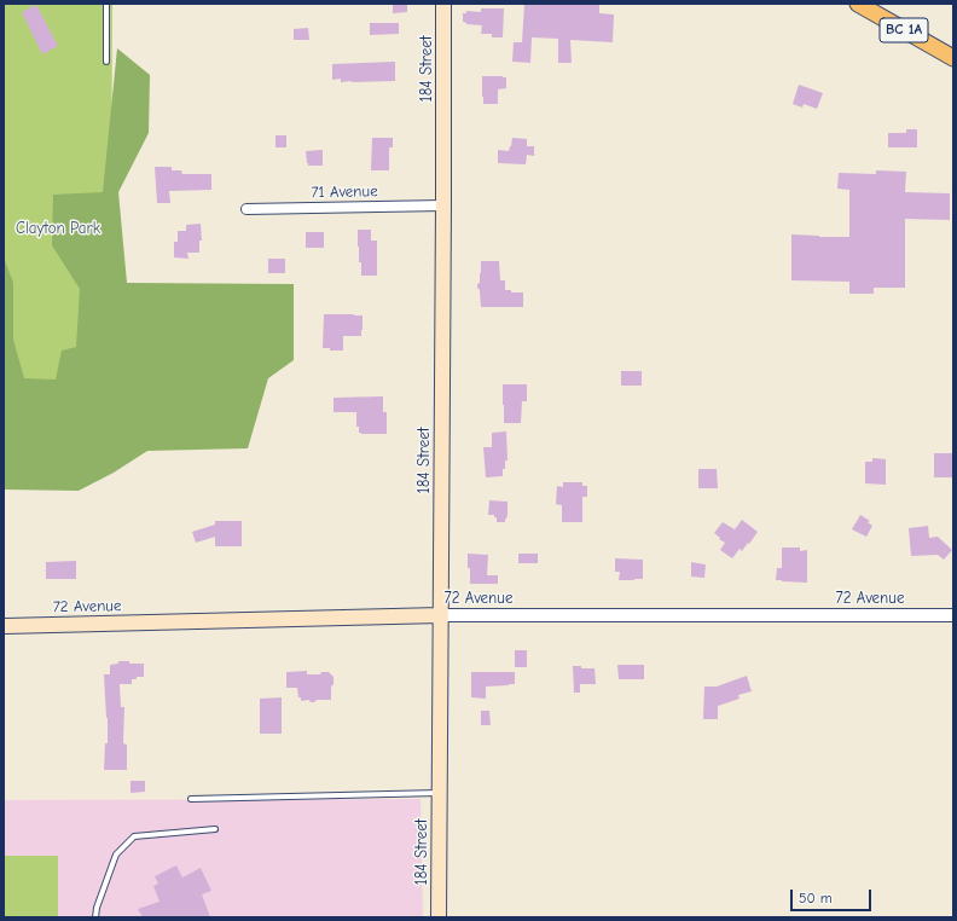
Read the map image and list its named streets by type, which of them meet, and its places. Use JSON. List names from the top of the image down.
{
  "streets": {
    "main road": ["BC 1A", "184 Street", "72 Avenue"],
    "street": ["71 Avenue"]
  },
  "crossings": [
    ["184 Street", "71 Avenue"],
    ["184 Street", "72 Avenue"]
  ],
  "parks": ["Clayton Park"],
  "scale_bar": "50 m"
}
